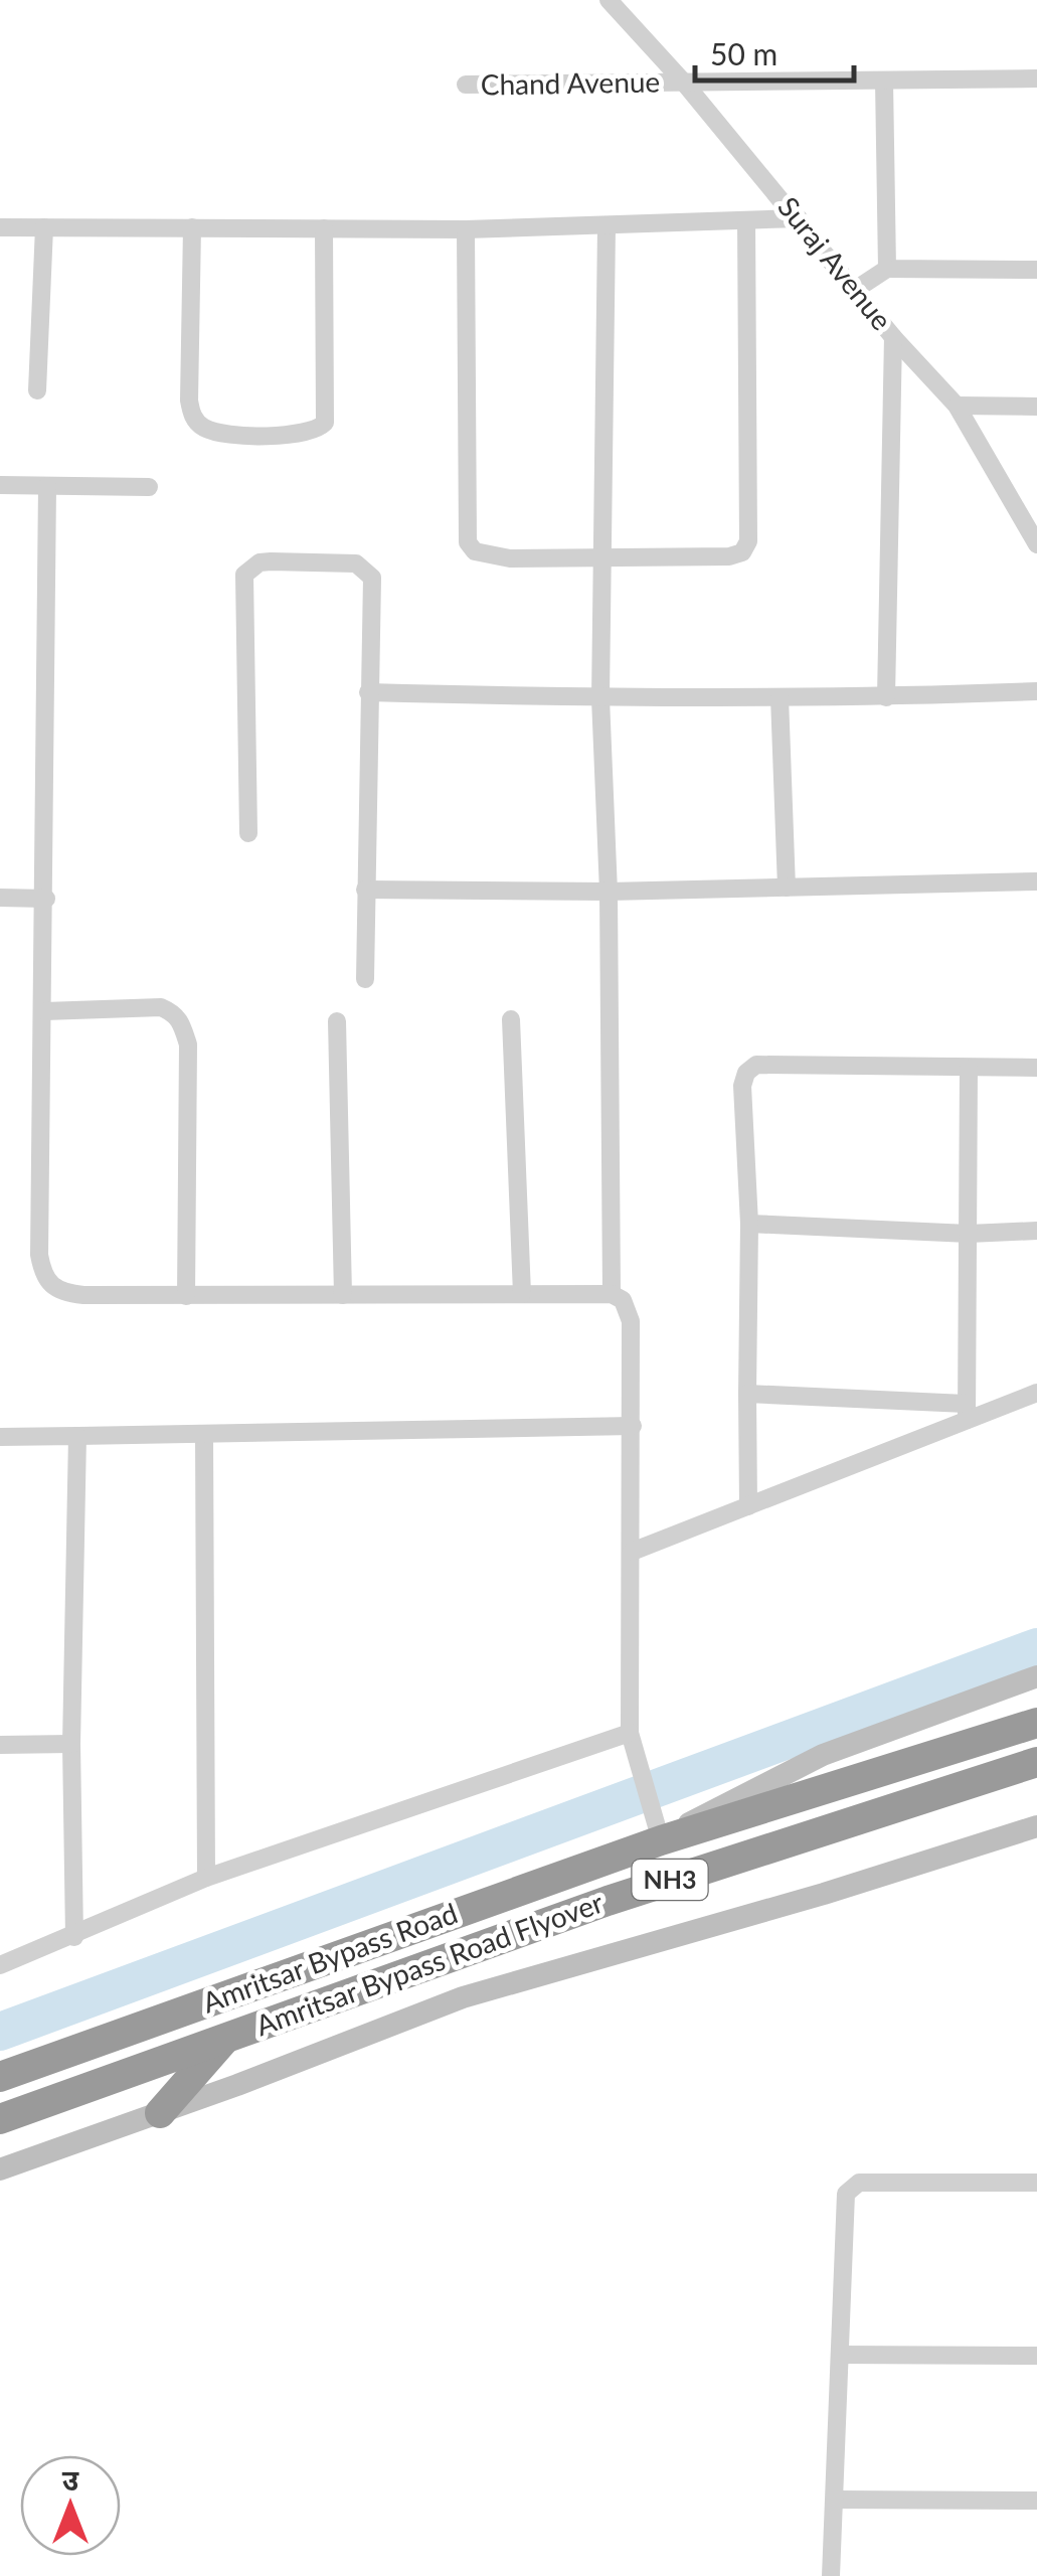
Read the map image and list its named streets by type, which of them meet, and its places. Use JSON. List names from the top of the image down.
{
  "streets": {
    "highway": ["NH3", "Amritsar Bypass Road", "Amritsar Bypass Road Flyover"],
    "street": ["Chand Avenue", "Suraj Avenue"]
  },
  "crossings": [
    ["Chand Avenue", "Suraj Avenue"],
    ["NH3", "Amritsar Bypass Road"],
    ["Amritsar Bypass Road", "Amritsar Bypass Road Flyover"]
  ],
  "scale_bar": "50 m",
  "north": "top"
}
